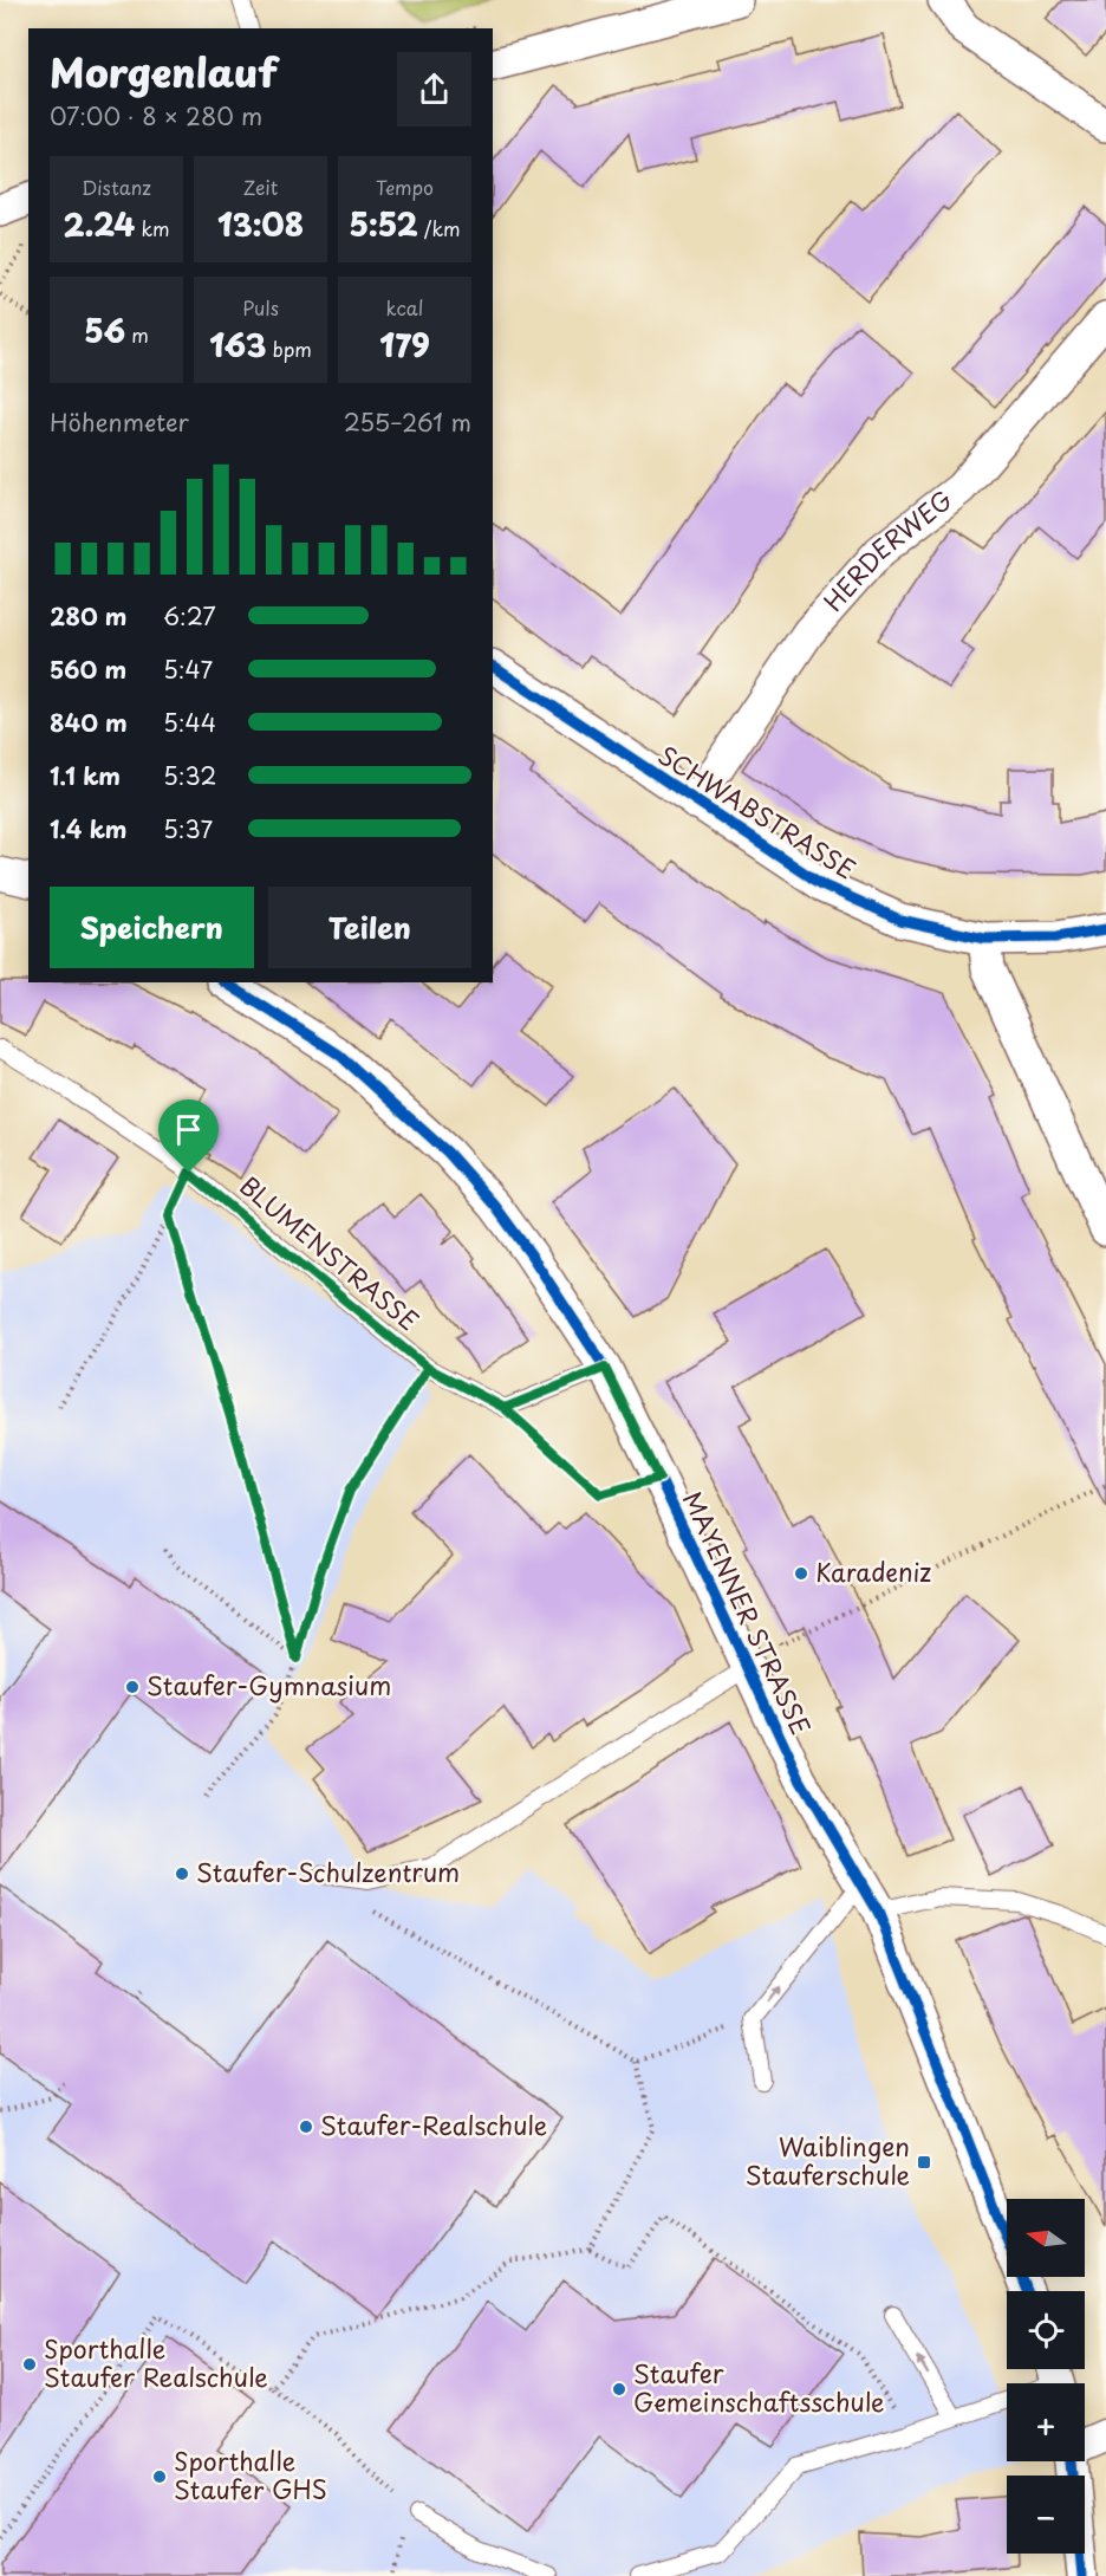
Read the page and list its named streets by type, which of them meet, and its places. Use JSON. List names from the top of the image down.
{
  "streets": {
    "street": ["HERDERWEG", "SCHWABSTRASSE", "MAYENNER STRASSE"],
    "lane": ["BLUMENSTRASSE"]
  },
  "crossings": [
    ["HERDERWEG", "SCHWABSTRASSE"]
  ],
  "places": {
    "other": [
      "Karadeniz",
      "Staufer-Gymnasium",
      "Staufer-Schulzentrum",
      "Staufer-Realschule",
      "Sporthalle Staufer Realschule",
      "Staufer Gemeinschaftsschule",
      "Sporthalle Staufer GHS"
    ],
    "transit": ["Waiblingen Stauferschule"]
  },
  "north": "left",
  "page": {
    "heading": ["Morgenlauf", "07:00 · 8 × 280 m"],
    "stats": [
      ["Distanz", "2.24 km"],
      ["Zeit", "13:08"],
      ["Tempo", "5:52 /km"],
      ["56 m"],
      ["Puls", "163 bpm"],
      ["kcal", "179"]
    ],
    "chart": ["Höhenmeter", "255–261 m"],
    "list": [
      {
        "name": "280 m",
        "note": "6:27"
      },
      {
        "name": "560 m",
        "note": "5:47"
      },
      {
        "name": "840 m",
        "note": "5:44"
      },
      {
        "name": "1.1 km",
        "note": "5:32"
      },
      {
        "name": "1.4 km",
        "note": "5:37"
      }
    ],
    "buttons": ["Speichern", "Teilen"],
    "map_buttons": ["+", "−"]
  }
}
